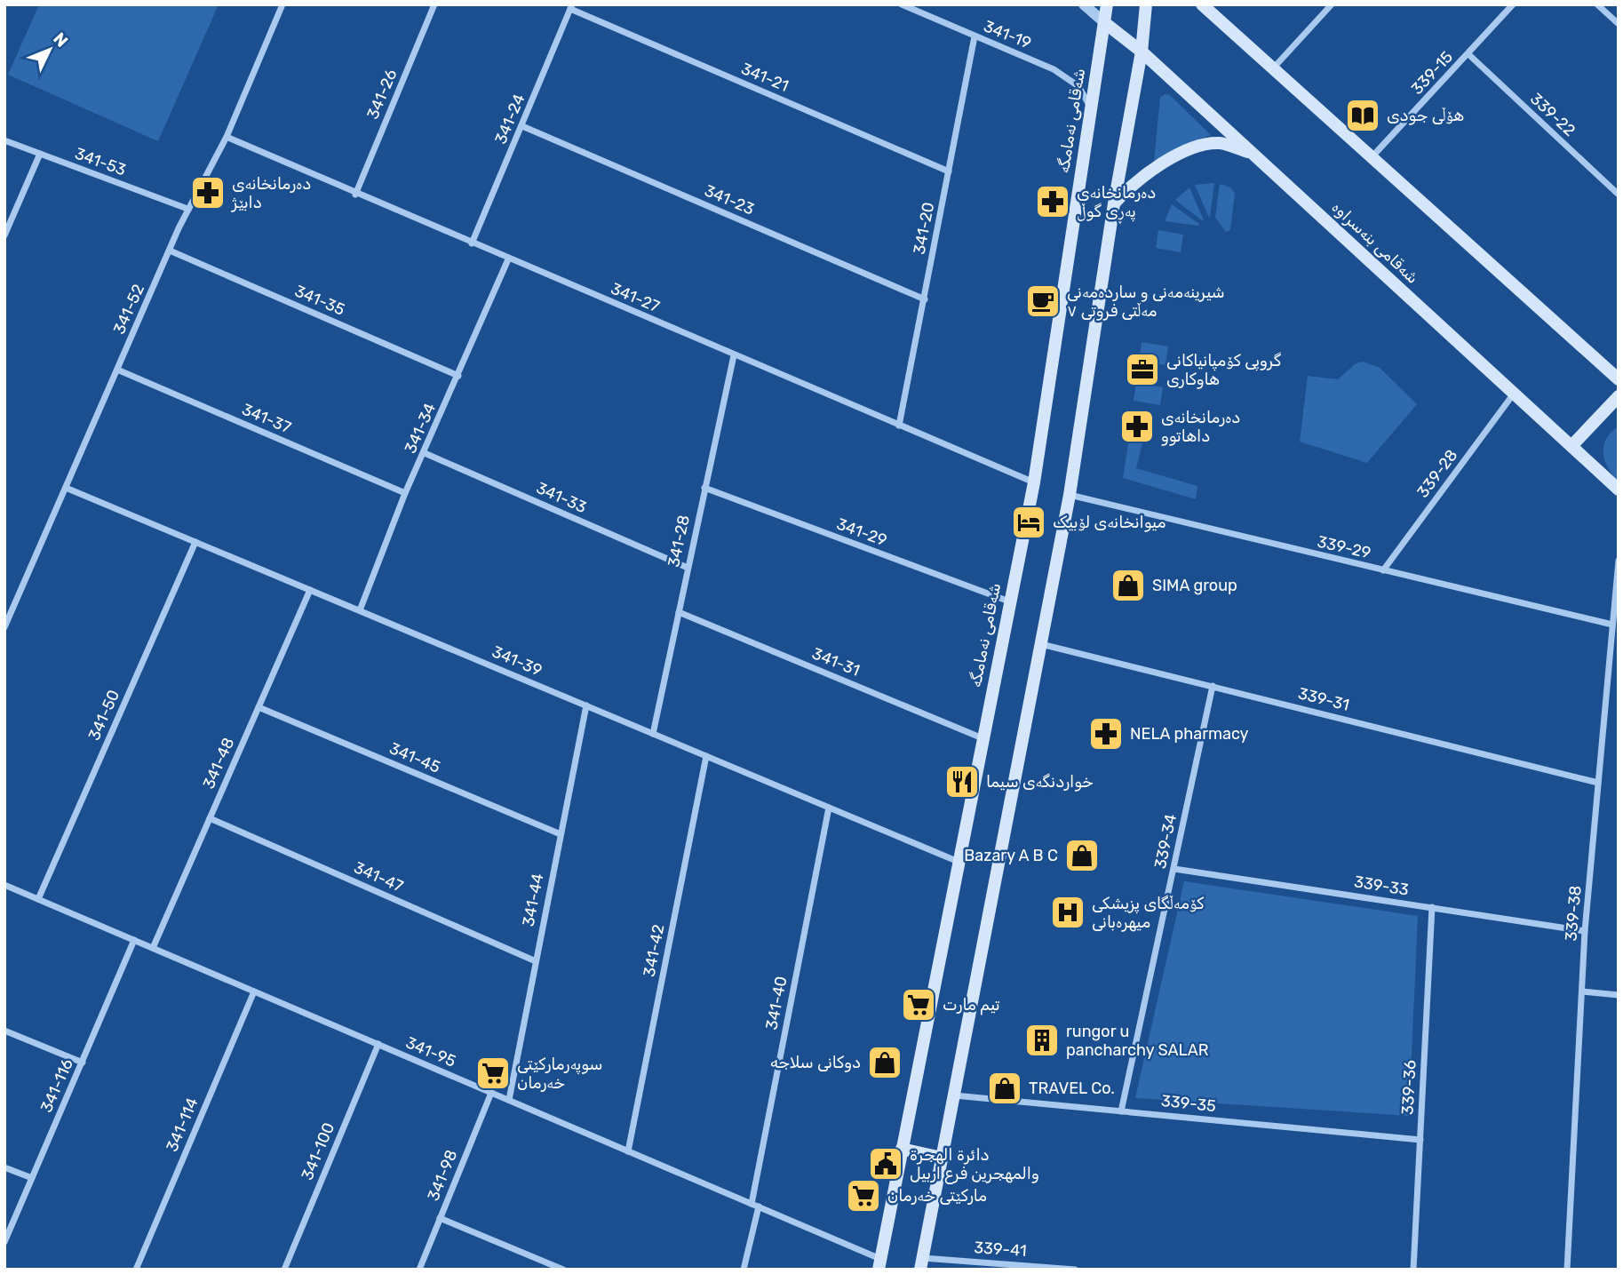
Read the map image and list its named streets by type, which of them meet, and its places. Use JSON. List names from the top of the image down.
{
  "streets": {
    "main road": ["شەقامی نەمامگە", "شەقامی بنەسراوە"],
    "street": [
      "341-19",
      "339-15",
      "341-21",
      "341-26",
      "339-22",
      "341-24",
      "341-53",
      "341-23",
      "341-20",
      "341-27",
      "341-35",
      "341-52",
      "341-37",
      "341-34",
      "339-28",
      "341-33",
      "341-29",
      "341-28",
      "339-29",
      "341-39",
      "341-31",
      "339-31",
      "341-50",
      "341-45",
      "341-48",
      "339-34",
      "341-47",
      "339-33",
      "341-44",
      "339-38",
      "341-42",
      "341-40",
      "341-95",
      "341-116",
      "339-36",
      "339-35",
      "341-114",
      "341-100",
      "341-98",
      "339-41"
    ]
  },
  "crossings": [
    ["341-19", "شەقامی نەمامگە"],
    ["341-19", "341-20"],
    ["339-15", "339-22"],
    ["341-21", "341-24"],
    ["341-21", "341-20"],
    ["341-26", "341-27"],
    ["341-24", "341-23"],
    ["341-24", "341-27"],
    ["شەقامی نەمامگە", "شەقامی بنەسراوە"],
    ["شەقامی نەمامگە", "341-27"],
    ["شەقامی نەمامگە", "341-29"],
    ["شەقامی نەمامگە", "341-39"],
    ["شەقامی نەمامگە", "341-31"],
    ["شەقامی نەمامگە", "341-95"],
    ["341-53", "341-52"],
    ["341-23", "341-20"],
    ["341-20", "341-27"],
    ["شەقامی بنەسراوە", "339-28"],
    ["341-27", "341-52"],
    ["341-27", "341-34"],
    ["341-27", "341-28"],
    ["341-35", "341-52"],
    ["341-35", "341-34"],
    ["341-52", "341-37"],
    ["341-52", "341-39"],
    ["341-37", "341-34"],
    ["341-34", "341-33"],
    ["341-34", "341-39"],
    ["339-28", "339-29"],
    ["341-33", "341-28"],
    ["341-29", "341-28"],
    ["341-28", "341-39"],
    ["341-28", "341-31"],
    ["339-29", "339-38"],
    ["341-39", "341-50"],
    ["341-39", "341-48"],
    ["341-39", "341-44"],
    ["341-39", "341-42"],
    ["341-39", "341-40"],
    ["339-31", "339-34"],
    ["339-31", "339-38"],
    ["341-50", "341-95"],
    ["341-45", "341-48"],
    ["341-45", "341-44"],
    ["341-48", "341-47"],
    ["341-48", "341-95"],
    ["339-34", "339-33"],
    ["339-34", "339-35"],
    ["341-47", "341-44"],
    ["339-33", "339-38"],
    ["339-33", "339-36"],
    ["341-44", "341-95"],
    ["341-42", "341-95"],
    ["341-40", "341-95"],
    ["341-95", "341-116"],
    ["341-95", "341-114"],
    ["341-95", "341-100"],
    ["341-95", "341-98"],
    ["339-36", "339-35"]
  ],
  "places": {
    "library": ["هۆڵی جودی"],
    "pharmacy": [
      "دەرمانخانەی دابێژ",
      "دەرمانخانەی پەڕی گوڵ",
      "دەرمانخانەی داهاتوو",
      "NELA pharmacy"
    ],
    "cafe": ["شیرینەمەنی و ساردەمەنی مەڵتی فروتی ٧"],
    "office": ["گروپی کۆمپانیاکانی هاوکاری"],
    "hotel": ["میوانخانەی لۆبیک"],
    "shop": [
      "SIMA group",
      "Bazary A B C",
      "دوكانى سلاجه",
      "TRAVEL Co."
    ],
    "restaurant": ["خواردنگەی سیما"],
    "hospital": ["کۆمەڵگای پزیشکی میهرەبانی"],
    "supermarket": ["تیم مارت", "سوپەرمارکێتی خەرمان", "مارکێتی خەرمان"],
    "building": ["rungor u pancharchy SALAR"],
    "public building": ["دائرة الهجرة والمهجرين فرع اربيل"]
  },
  "north": "top right"
}
